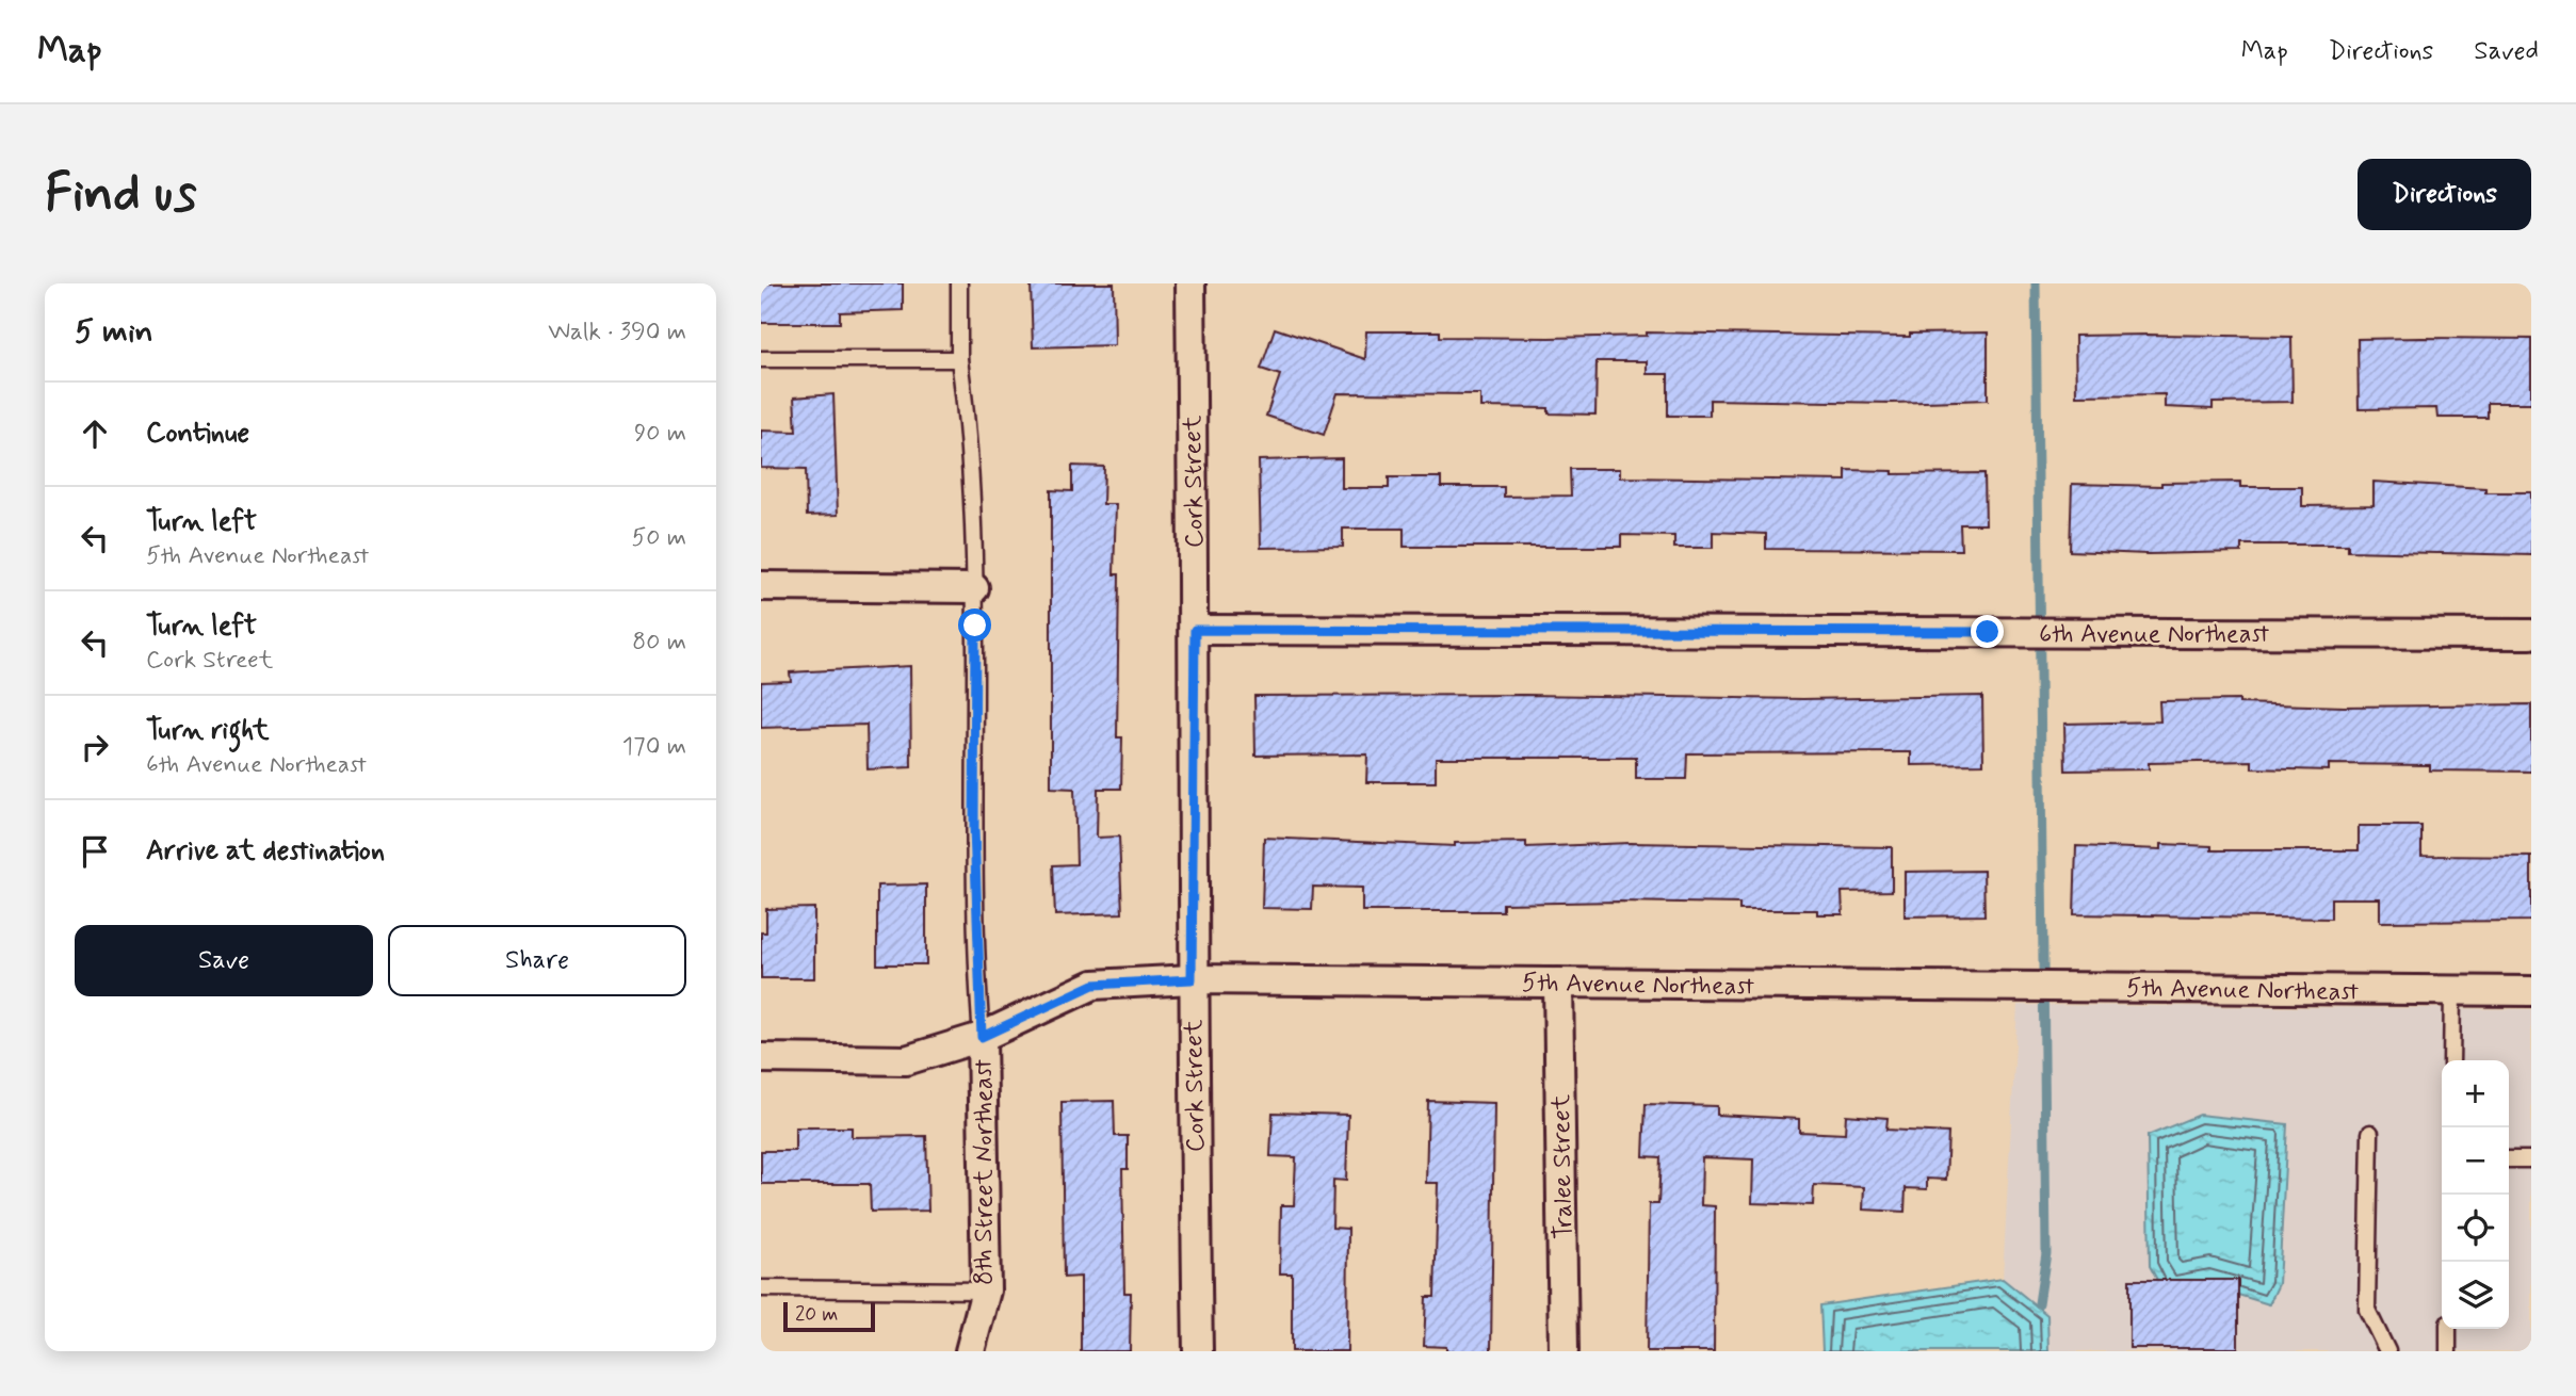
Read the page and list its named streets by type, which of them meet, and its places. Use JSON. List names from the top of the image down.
{
  "streets": {
    "street": [
      "Cork Street",
      "6th Avenue Northeast",
      "5th Avenue Northeast",
      "Tralee Street",
      "8th Street Northeast"
    ]
  },
  "crossings": [
    ["Cork Street", "6th Avenue Northeast"],
    ["Cork Street", "5th Avenue Northeast"],
    ["5th Avenue Northeast", "Tralee Street"],
    ["5th Avenue Northeast", "8th Street Northeast"]
  ],
  "scale_bar": "20 m",
  "page": {
    "header": "Map",
    "nav": ["Map", "Directions", "Saved"],
    "buttons": [
      "Directions",
      ["Save", "Share"]
    ],
    "title": "Find us",
    "heading": ["5 min", "Walk · 390 m"],
    "list": [
      ["Continue", "90 m"],
      ["Turn left", "5th Avenue Northeast", "50 m"],
      ["Turn left", "Cork Street", "80 m"],
      ["Turn right", "6th Avenue Northeast", "170 m"],
      "Arrive at destination"
    ],
    "map_buttons": ["+", "−"],
    "scale": "20 m"
  }
}
